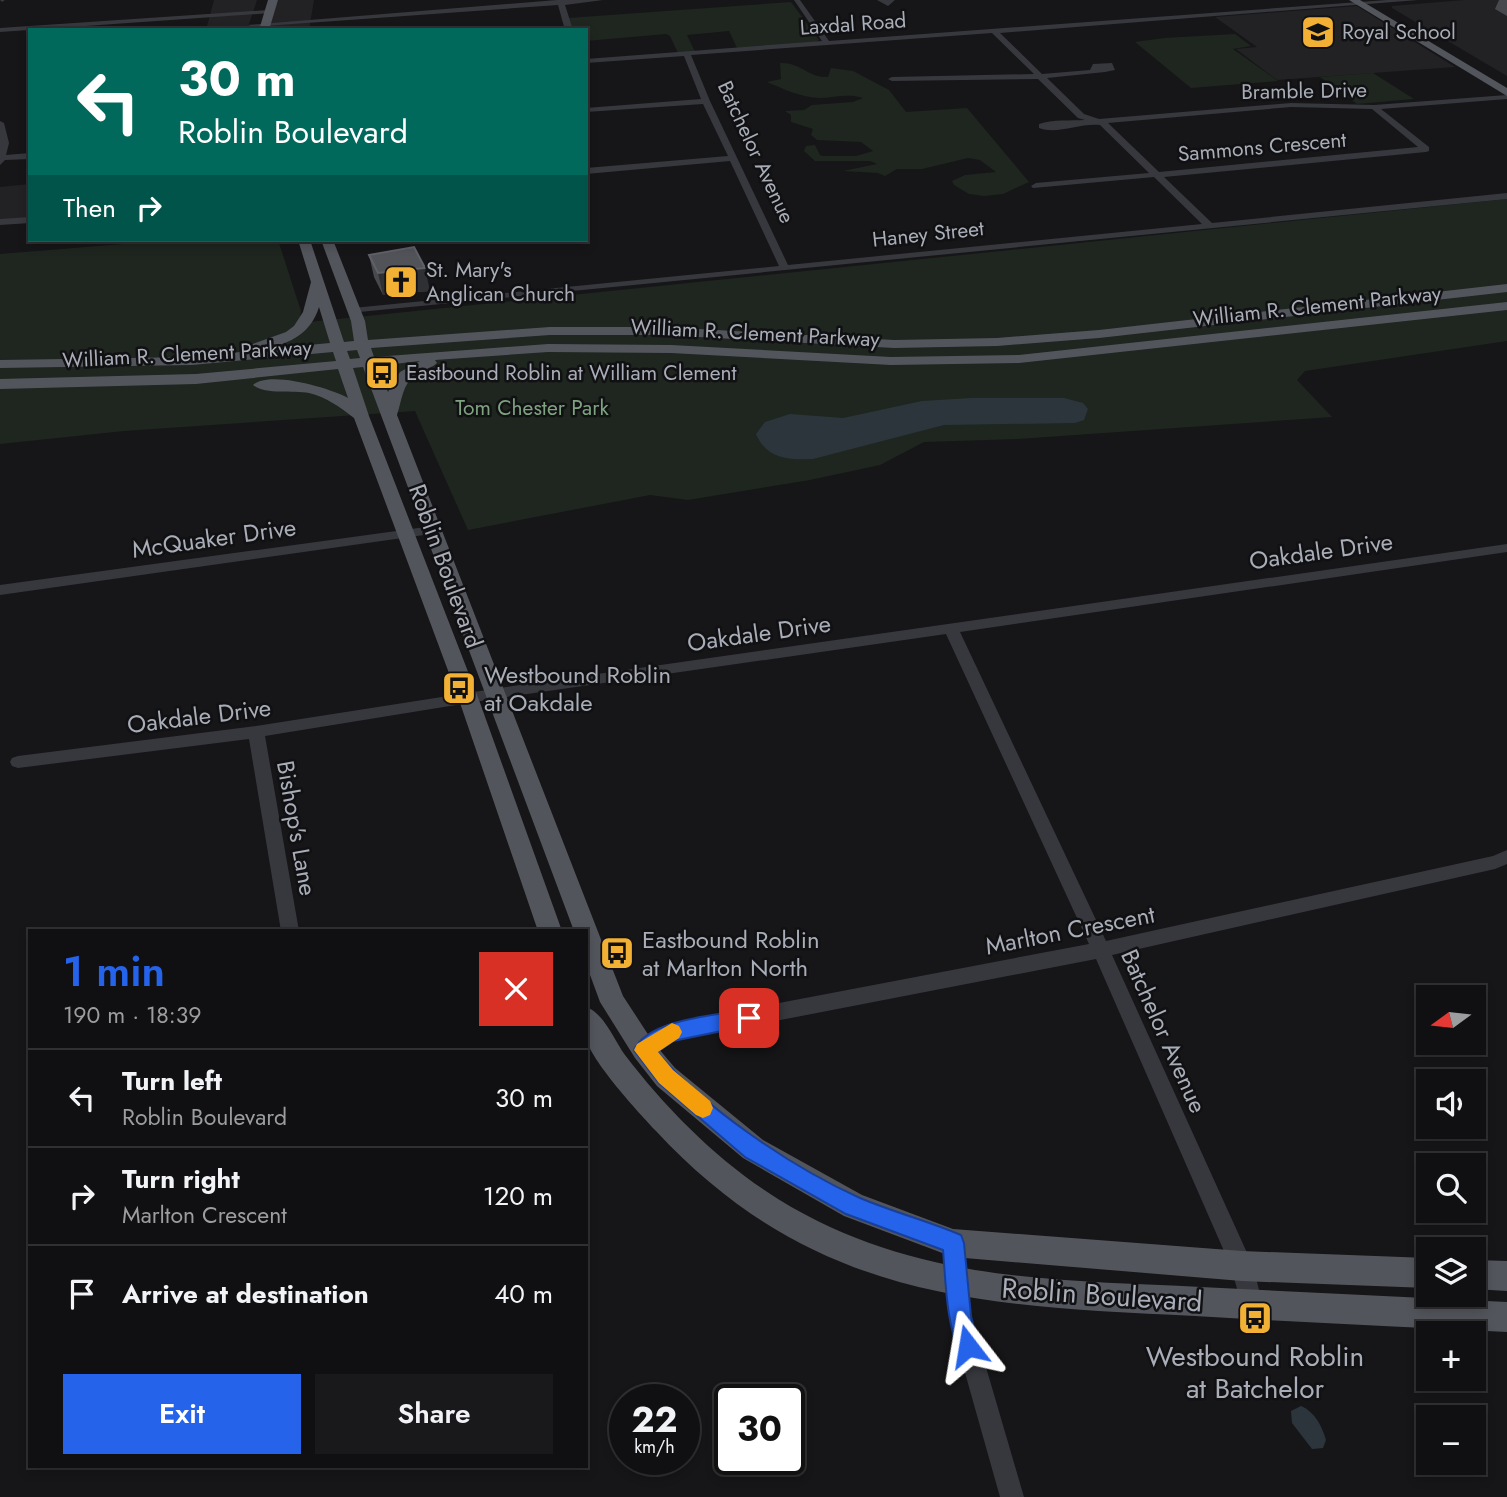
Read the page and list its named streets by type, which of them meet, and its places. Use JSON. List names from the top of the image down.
{
  "streets": {
    "main road": ["William R. Clement Parkway", "Roblin Boulevard"],
    "street": [
      "Laxdal Road",
      "Bramble Drive",
      "Sammons Crescent",
      "Batchelor Avenue",
      "Haney Street",
      "McQuaker Drive",
      "Oakdale Drive",
      "Bishop's Lane",
      "Marlton Crescent"
    ]
  },
  "crossings": [
    ["Laxdal Road", "Batchelor Avenue"],
    ["Bramble Drive", "Sammons Crescent"],
    ["Batchelor Avenue", "Haney Street"],
    ["Batchelor Avenue", "Oakdale Drive"],
    ["Batchelor Avenue", "Roblin Boulevard"],
    ["Batchelor Avenue", "Marlton Crescent"],
    ["Haney Street", "Roblin Boulevard"],
    ["William R. Clement Parkway", "Roblin Boulevard"],
    ["McQuaker Drive", "Roblin Boulevard"],
    ["Oakdale Drive", "Roblin Boulevard"],
    ["Oakdale Drive", "Bishop's Lane"],
    ["Roblin Boulevard", "Marlton Crescent"]
  ],
  "parks": ["Tom Chester Park"],
  "places": {
    "school or university": ["Royal School"],
    "church": ["St. Mary's Anglican Church"],
    "bus stop": [
      "Eastbound Roblin at William Clement",
      "Westbound Roblin at Oakdale",
      "Eastbound Roblin at Marlton North",
      "Westbound Roblin at Batchelor"
    ]
  },
  "north": "left",
  "page": {
    "turn": ["30 m", "Roblin Boulevard"],
    "then": "Then",
    "heading": ["1 min", "190 m · 18:39"],
    "map_buttons": ["+", "−"],
    "list": [
      {
        "name": "Turn left",
        "note": "Roblin Boulevard",
        "value": "30 m"
      },
      {
        "name": "Turn right",
        "note": "Marlton Crescent",
        "value": "120 m"
      },
      {
        "name": "Arrive at destination",
        "value": "40 m"
      }
    ],
    "buttons": ["Exit", "Share"],
    "speed": "22 km/h",
    "limit": "30"
  }
}
